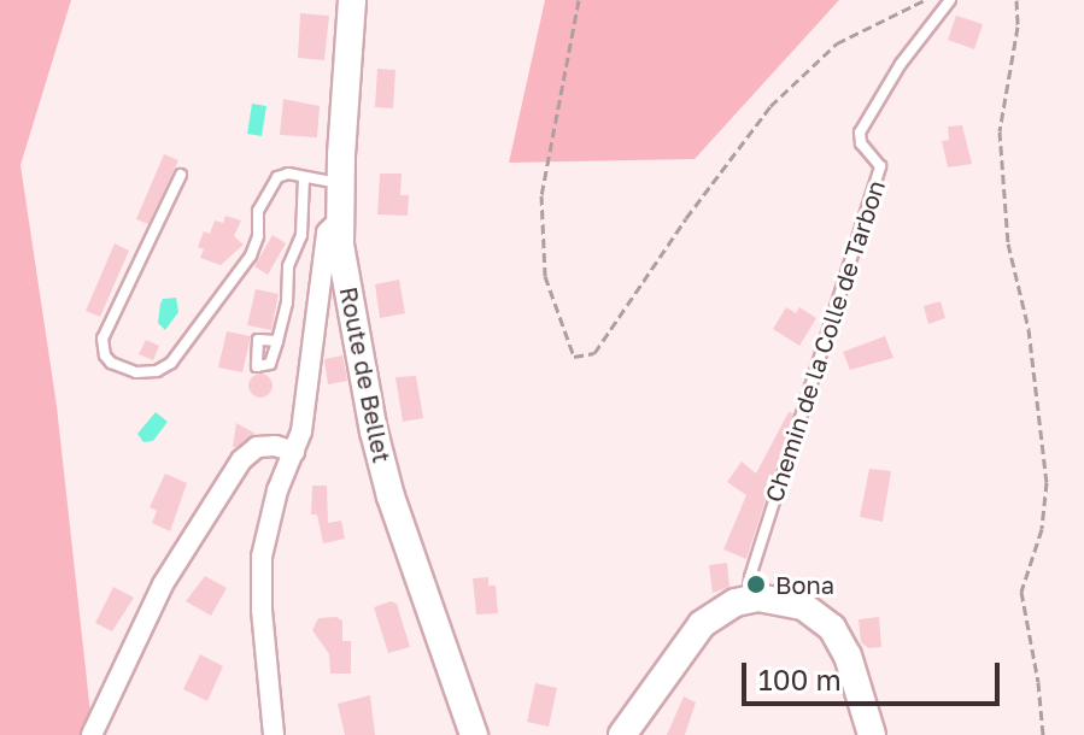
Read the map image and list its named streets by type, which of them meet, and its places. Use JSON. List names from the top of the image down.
{
  "streets": {
    "main road": ["Route de Bellet"],
    "lane": ["Chemin de la Colle de Tarbon"]
  },
  "places": ["Bona"],
  "scale_bar": "100 m"
}
